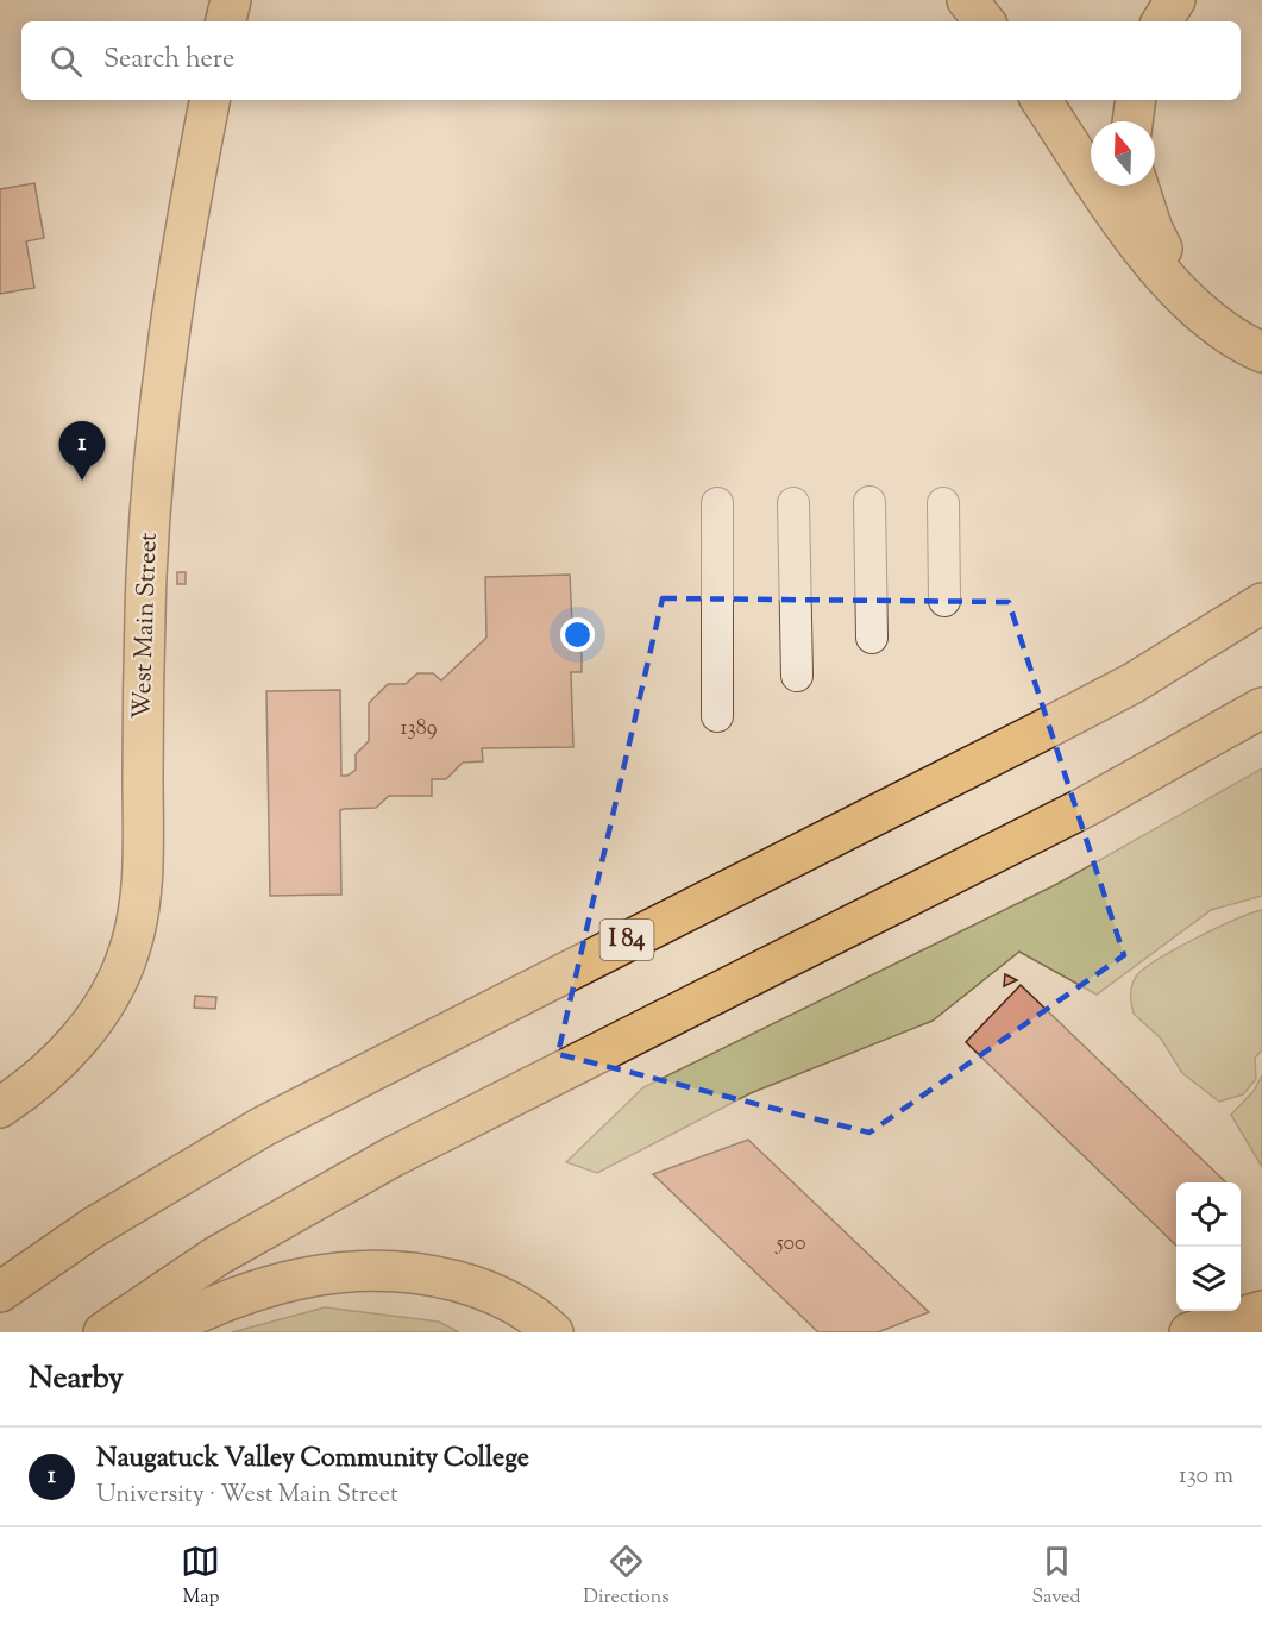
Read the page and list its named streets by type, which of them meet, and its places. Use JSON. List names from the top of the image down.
{
  "streets": {
    "main road": ["West Main Street", "I 84"]
  },
  "house_numbers": ["1389", "500"],
  "north": "top",
  "page": {
    "search": "Search here",
    "pins": "1",
    "heading": "Nearby",
    "list": [
      {
        "mark": "1",
        "name": "Naugatuck Valley Community College",
        "note": "University · West Main Street",
        "value": "130 m"
      }
    ],
    "nav": ["Map", "Directions", "Saved"]
  }
}
